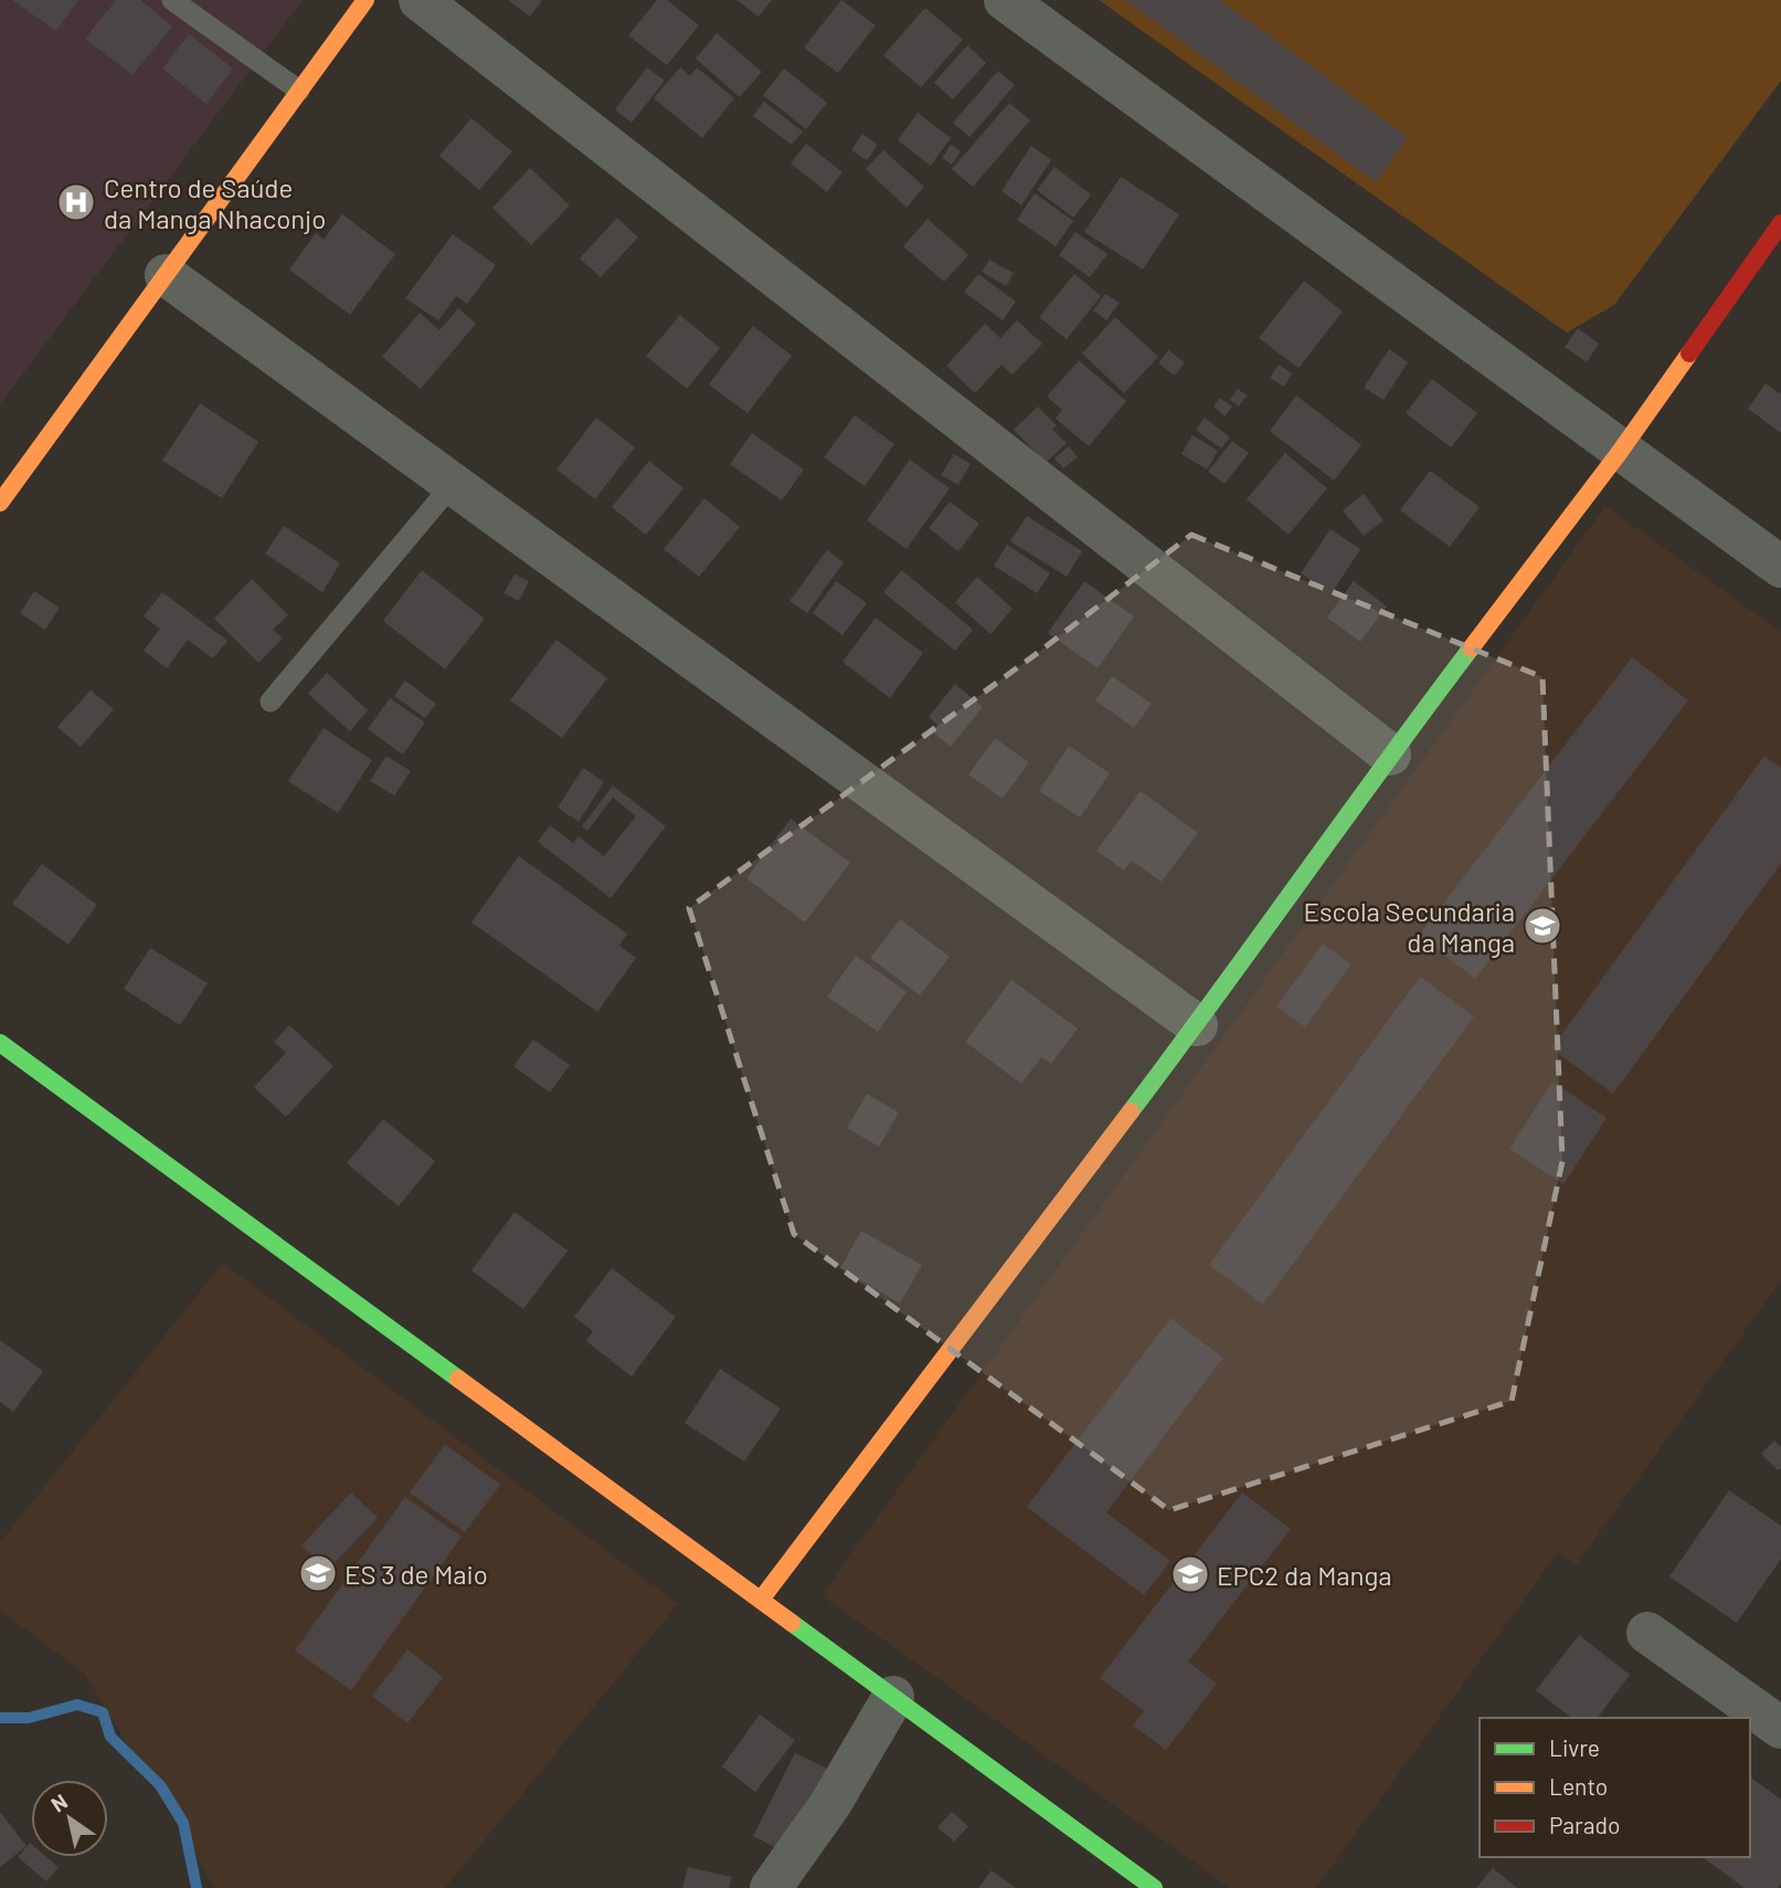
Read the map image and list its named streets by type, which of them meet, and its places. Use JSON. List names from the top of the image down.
{
  "places": {
    "hospital": ["Centro de Saúde da Manga Nhaconjo"],
    "school or university": ["Escola Secundaria da Manga", "ES 3 de Maio", "EPC2 da Manga"]
  },
  "legend": ["Livre", "Lento", "Parado"],
  "north": "top left"
}
